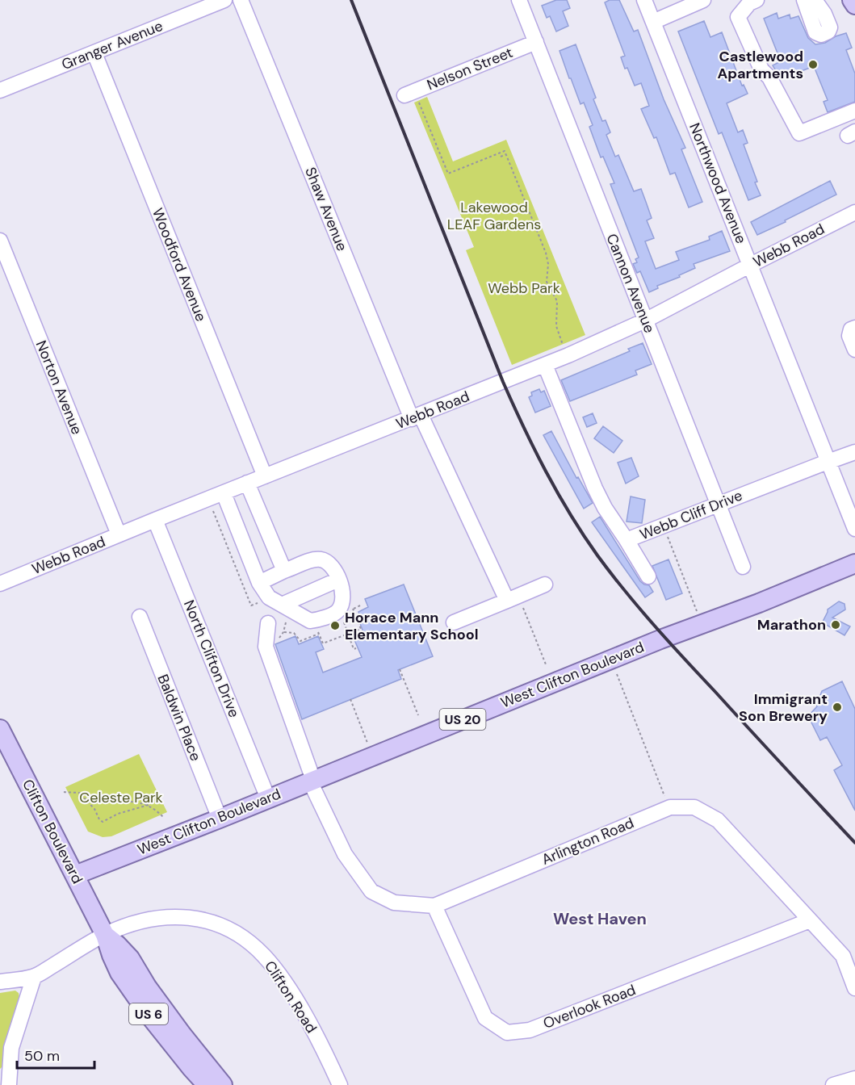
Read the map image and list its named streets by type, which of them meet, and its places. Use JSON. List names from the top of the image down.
{
  "streets": {
    "main road": [
      "West Clifton Boulevard",
      "US 20",
      "Clifton Boulevard",
      "US 6"
    ],
    "street": [
      "Granger Avenue",
      "Nelson Street",
      "Northwood Avenue",
      "Shaw Avenue",
      "Webb Road",
      "Woodford Avenue",
      "Cannon Avenue",
      "Norton Avenue",
      "Webb Cliff Drive",
      "North Clifton Drive",
      "Baldwin Place",
      "Arlington Road",
      "Clifton Road",
      "Overlook Road"
    ]
  },
  "crossings": [
    ["Granger Avenue", "Woodford Avenue"],
    ["Nelson Street", "Cannon Avenue"],
    ["Northwood Avenue", "Webb Road"],
    ["Northwood Avenue", "Webb Cliff Drive"],
    ["Shaw Avenue", "Webb Road"],
    ["Webb Road", "Woodford Avenue"],
    ["Webb Road", "Cannon Avenue"],
    ["Webb Road", "Norton Avenue"],
    ["Webb Road", "Webb Cliff Drive"],
    ["Webb Road", "North Clifton Drive"],
    ["Cannon Avenue", "Webb Cliff Drive"],
    ["North Clifton Drive", "West Clifton Boulevard"],
    ["West Clifton Boulevard", "Baldwin Place"],
    ["West Clifton Boulevard", "Clifton Boulevard"],
    ["West Clifton Boulevard", "Arlington Road"],
    ["Clifton Boulevard", "Clifton Road"],
    ["Arlington Road", "Overlook Road"]
  ],
  "districts": ["West Haven"],
  "parks": ["Lakewood LEAF Gardens", "Webb Park", "Celeste Park"],
  "places": [
    "Castlewood Apartments",
    "Marathon",
    "Horace Mann Elementary School",
    "Immigrant Son Brewery"
  ],
  "scale_bar": "50 m"
}
